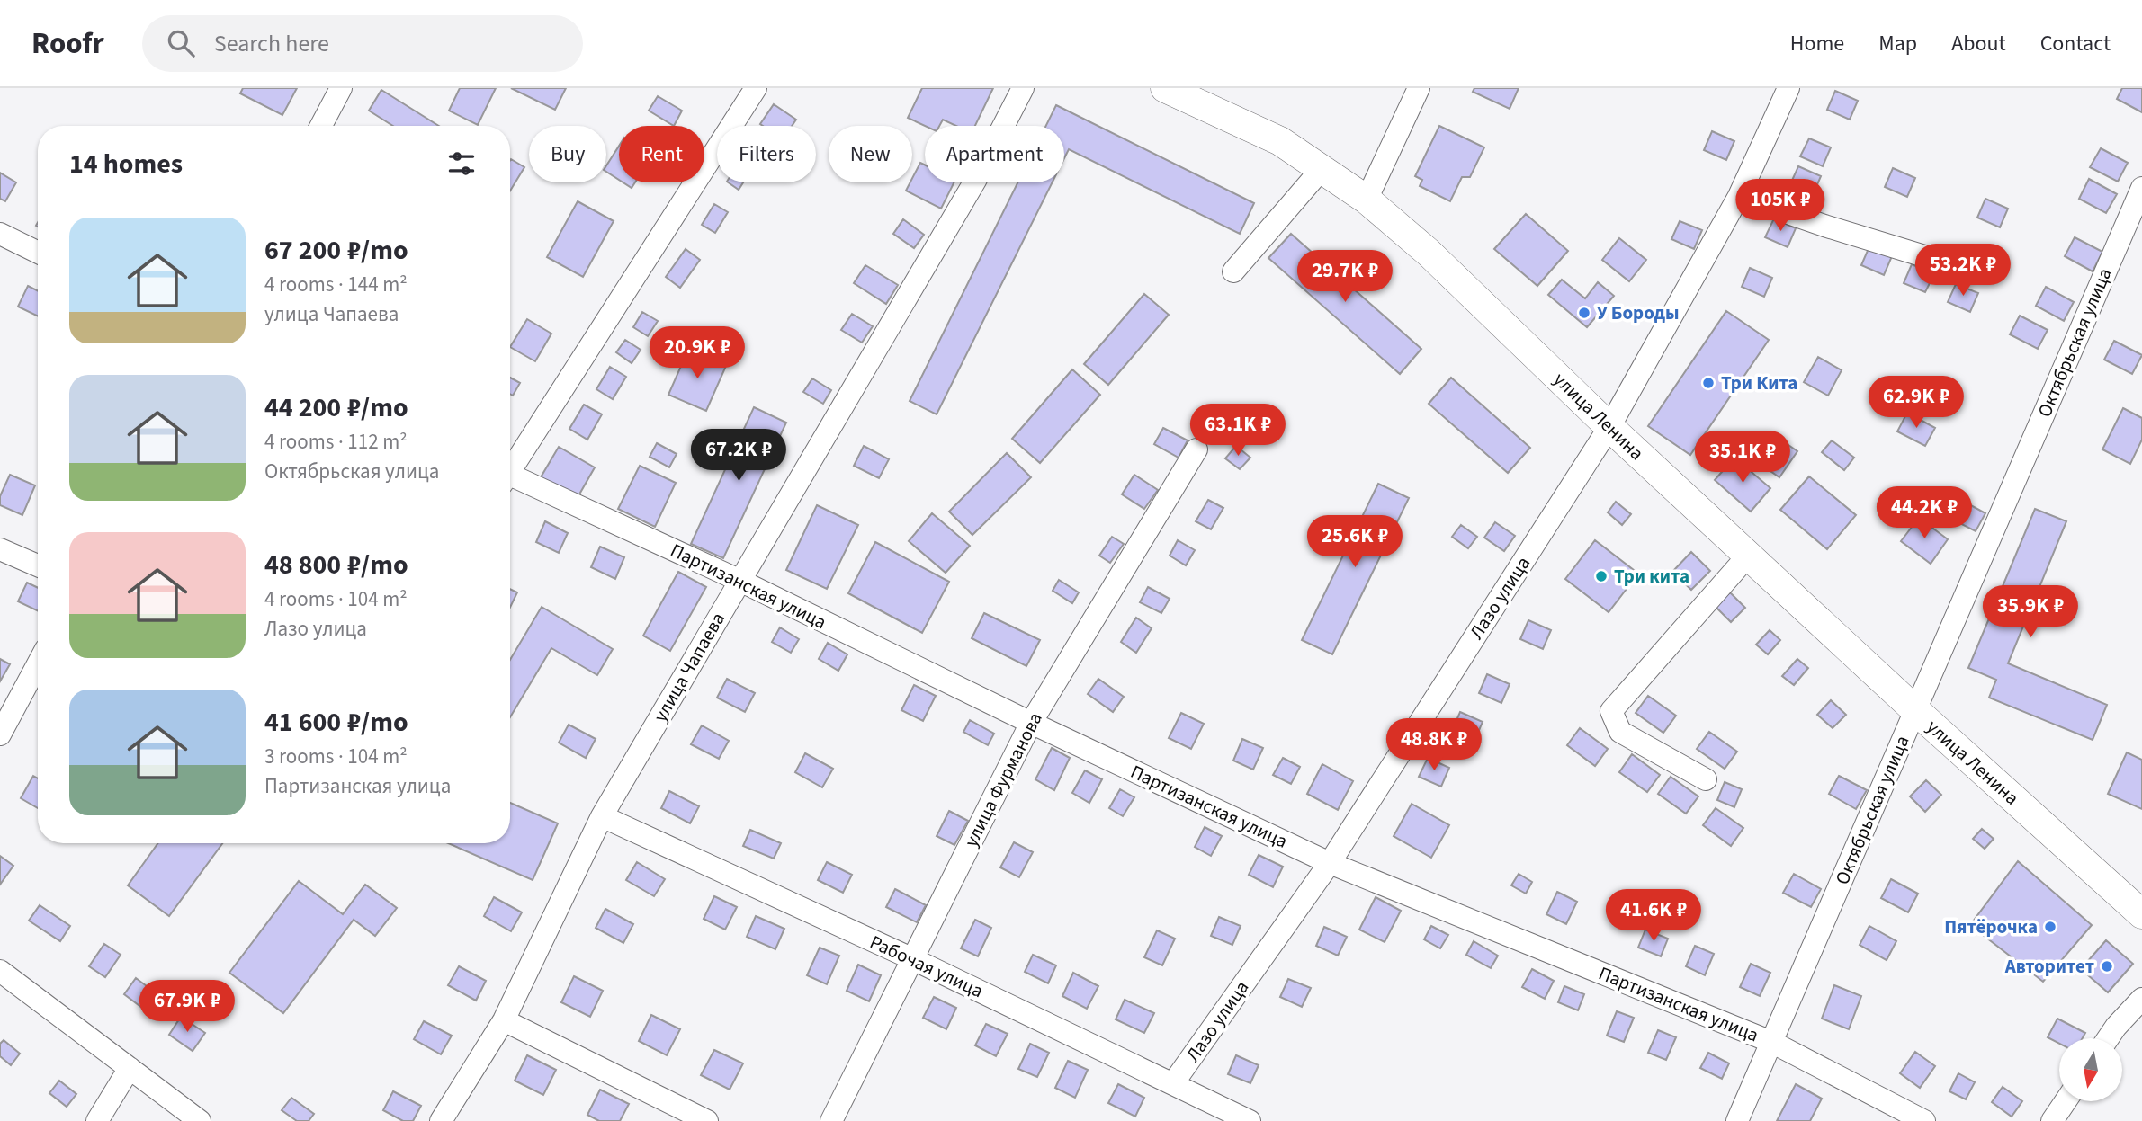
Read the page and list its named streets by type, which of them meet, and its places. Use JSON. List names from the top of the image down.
{
  "streets": {
    "main road": ["улица Ленина"],
    "street": [
      "Октябрьская улица",
      "Партизанская улица",
      "Лазо улица",
      "улица Чапаева",
      "улица Фурманова",
      "Рабочая улица"
    ]
  },
  "crossings": [
    ["Октябрьская улица", "улица Ленина"],
    ["Октябрьская улица", "Партизанская улица"],
    ["улица Ленина", "Лазо улица"],
    ["Партизанская улица", "Лазо улица"],
    ["Партизанская улица", "улица Чапаева"],
    ["Партизанская улица", "улица Фурманова"],
    ["Лазо улица", "Рабочая улица"],
    ["улица Чапаева", "Рабочая улица"],
    ["улица Фурманова", "Рабочая улица"]
  ],
  "places": [
    "У Бороды",
    "Три Кита",
    "Три кита",
    "Пятёрочка",
    "Авторитет"
  ],
  "north": "bottom",
  "page": {
    "header": "Roofr",
    "search": "Search here",
    "nav": [
      "Home",
      "Map",
      "About",
      "Contact"
    ],
    "chip": [
      "Buy",
      "Rent",
      "Filters",
      "New",
      "Apartment"
    ],
    "heading": "14 homes",
    "price": [
      "105K ₽",
      "53.2K ₽",
      "29.7K ₽",
      "20.9K ₽",
      "62.9K ₽",
      "63.1K ₽",
      "67.2K ₽",
      "35.1K ₽",
      "44.2K ₽",
      "25.6K ₽",
      "35.9K ₽",
      "48.8K ₽",
      "41.6K ₽",
      "67.9K ₽"
    ],
    "list": [
      {
        "name": "67 200 ₽/mo",
        "note": "4 rooms · 144 m² · улица Чапаева"
      },
      {
        "name": "44 200 ₽/mo",
        "note": "4 rooms · 112 m² · Октябрьская улица"
      },
      {
        "name": "48 800 ₽/mo",
        "note": "4 rooms · 104 m² · Лазо улица"
      },
      {
        "name": "41 600 ₽/mo",
        "note": "3 rooms · 104 m² · Партизанская улица"
      }
    ]
  }
}
